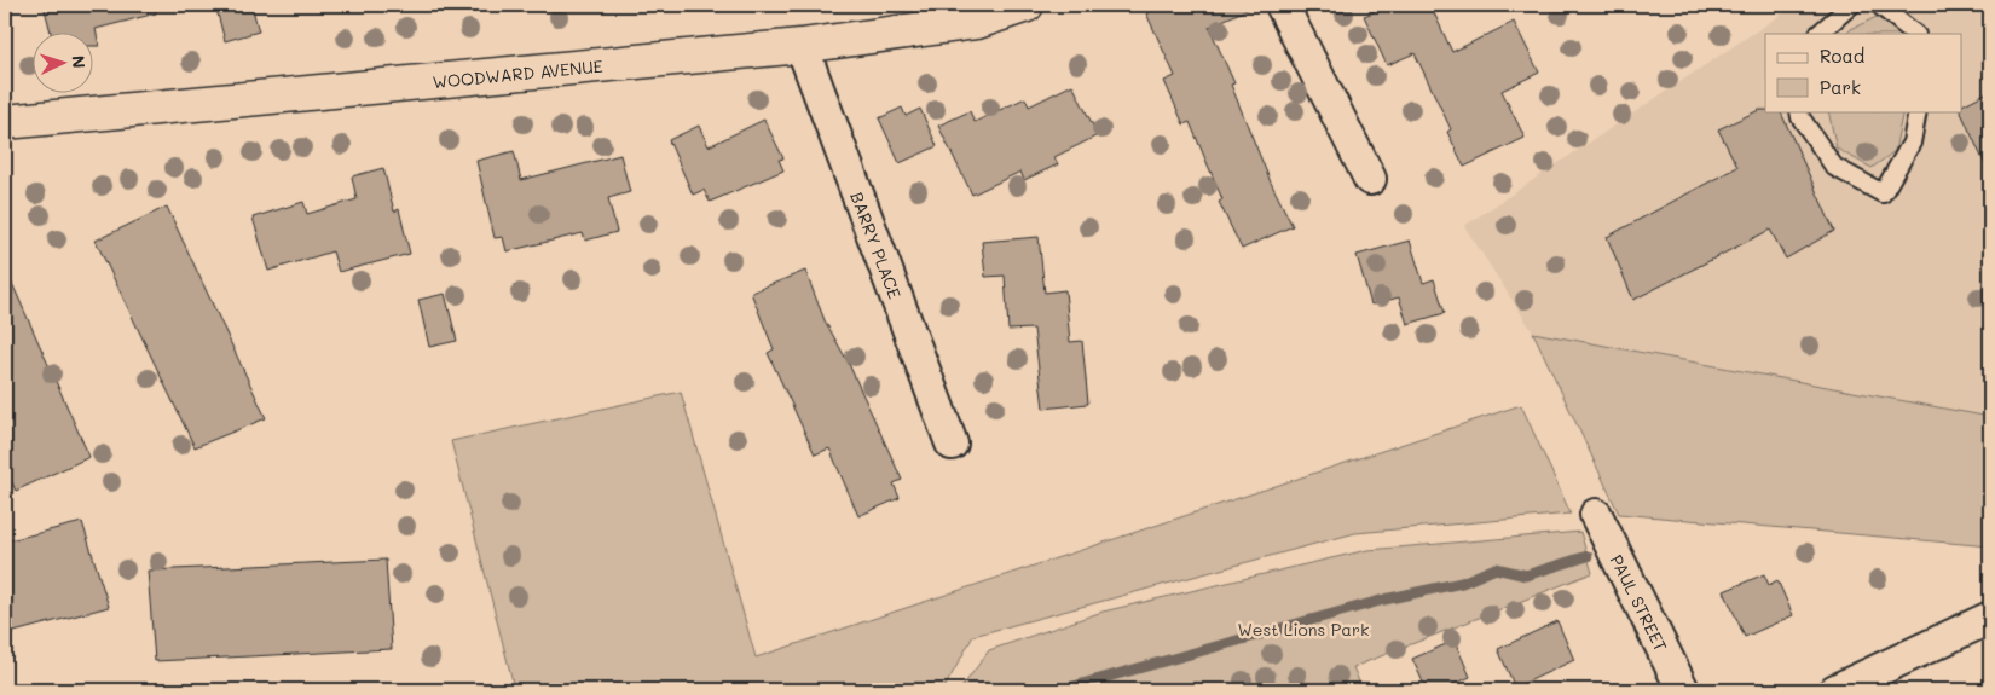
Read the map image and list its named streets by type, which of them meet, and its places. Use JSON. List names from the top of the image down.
{
  "streets": {
    "street": ["WOODWARD AVENUE", "BARRY PLACE", "PAUL STREET"]
  },
  "crossings": [
    ["WOODWARD AVENUE", "BARRY PLACE"]
  ],
  "parks": ["West Lions Park"],
  "legend": ["Road", "Park"],
  "north": "right"
}
